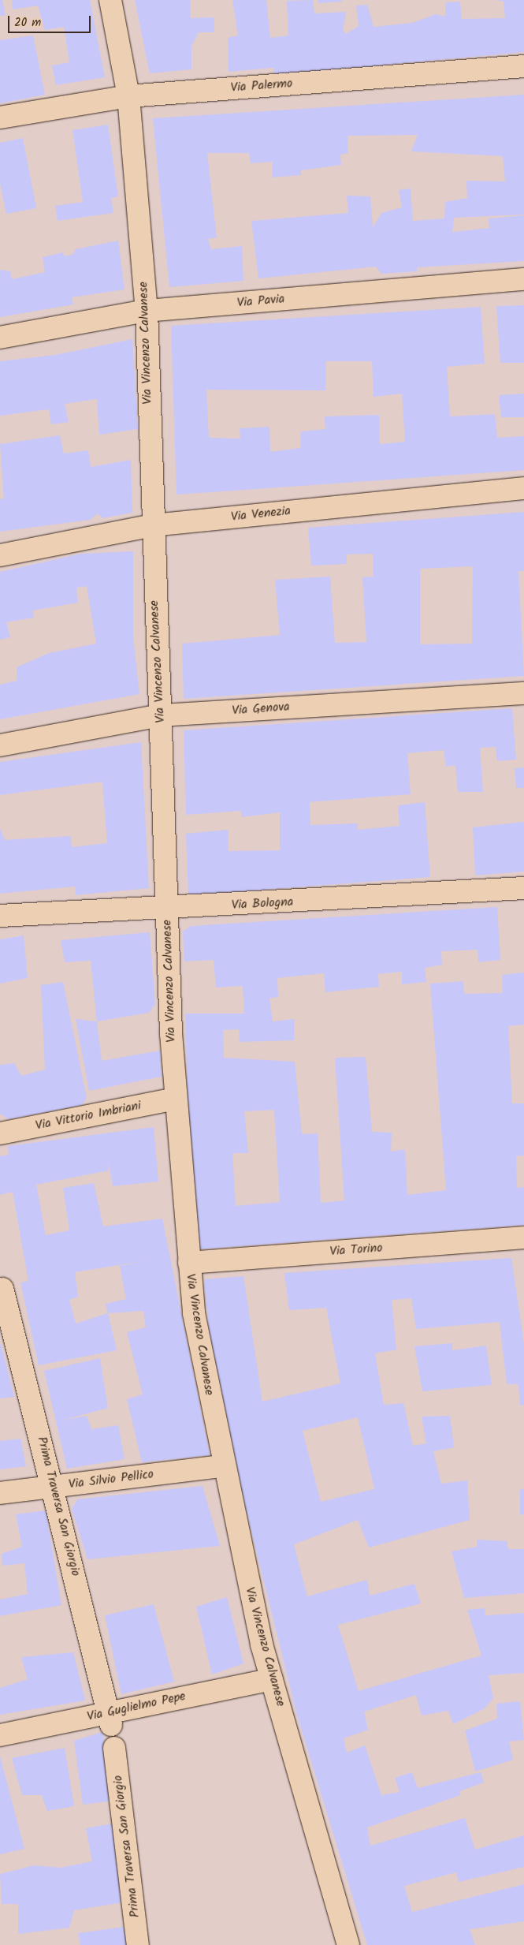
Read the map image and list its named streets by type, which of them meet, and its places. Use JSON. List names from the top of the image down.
{
  "streets": {
    "street": [
      "Via Palermo",
      "Via Pavia",
      "Via Vincenzo Calvanese",
      "Via Venezia",
      "Via Genova",
      "Via Bologna",
      "Via Vittorio Imbriani",
      "Via Torino",
      "Via Silvio Pellico",
      "Prima Traversa San Giorgio",
      "Via Guglielmo Pepe"
    ]
  },
  "crossings": [
    ["Via Palermo", "Via Vincenzo Calvanese"],
    ["Via Pavia", "Via Vincenzo Calvanese"],
    ["Via Vincenzo Calvanese", "Via Venezia"],
    ["Via Vincenzo Calvanese", "Via Genova"],
    ["Via Vincenzo Calvanese", "Via Bologna"],
    ["Via Vincenzo Calvanese", "Via Vittorio Imbriani"],
    ["Via Vincenzo Calvanese", "Via Torino"],
    ["Via Vincenzo Calvanese", "Via Silvio Pellico"],
    ["Via Vincenzo Calvanese", "Via Guglielmo Pepe"],
    ["Via Silvio Pellico", "Prima Traversa San Giorgio"],
    ["Prima Traversa San Giorgio", "Via Guglielmo Pepe"]
  ],
  "scale_bar": "20 m"
}
